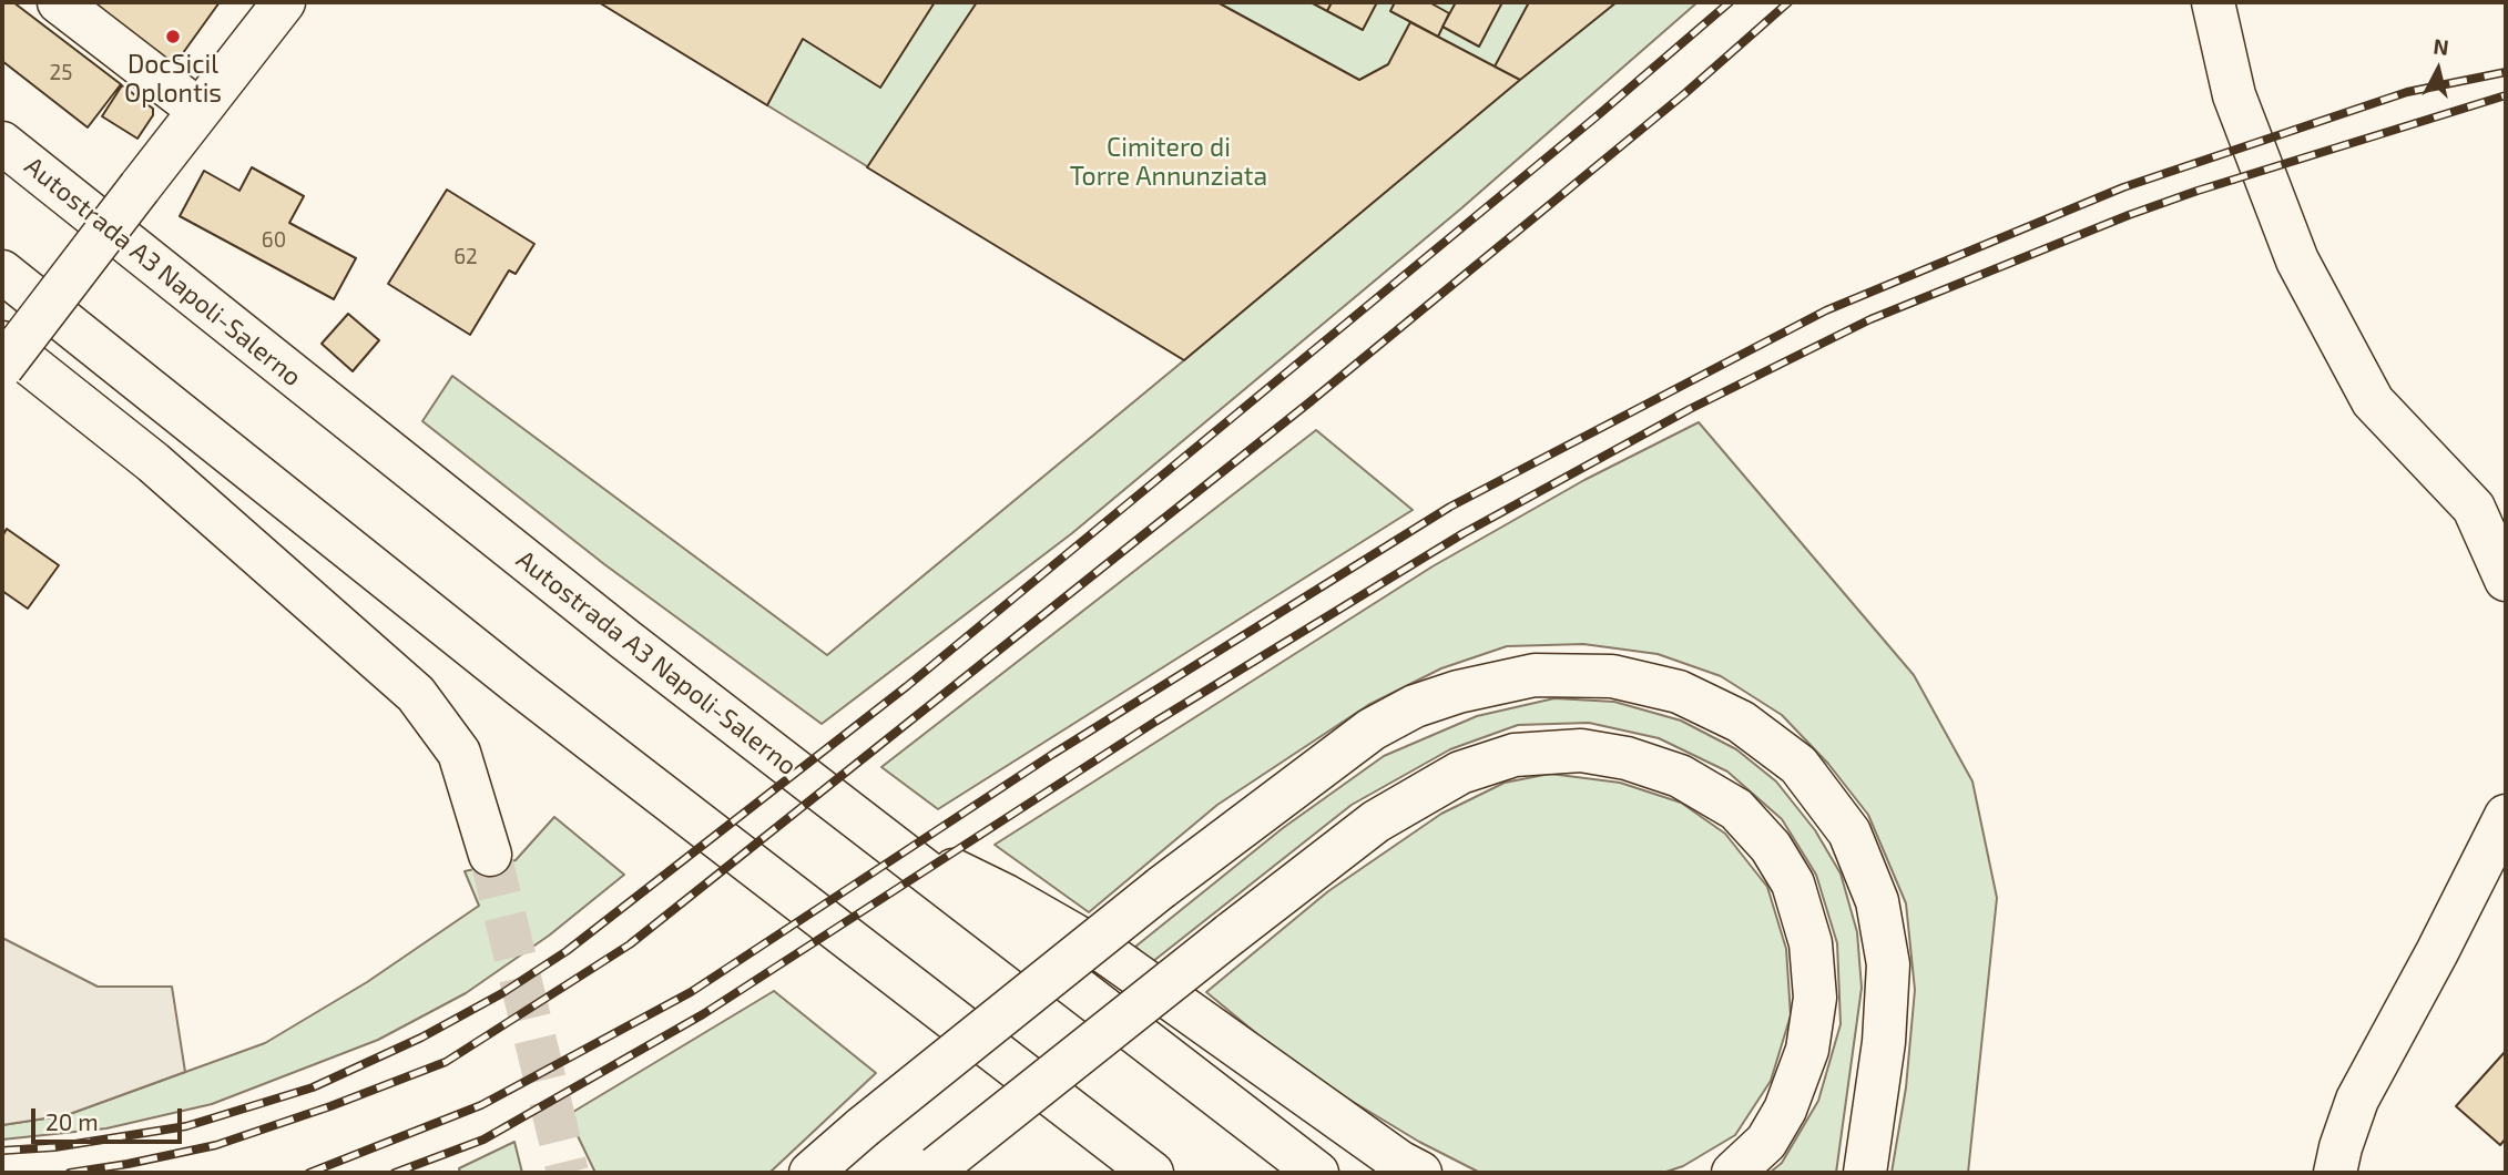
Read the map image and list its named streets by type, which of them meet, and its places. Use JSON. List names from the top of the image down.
{
  "streets": {
    "main road": ["Autostrada A3 Napoli-Salerno"]
  },
  "parks": ["Cimitero di Torre Annunziata"],
  "places": ["DocSicil Oplontis"],
  "house_numbers": ["25", "60", "62"],
  "scale_bar": "20 m",
  "north": "top"
}
